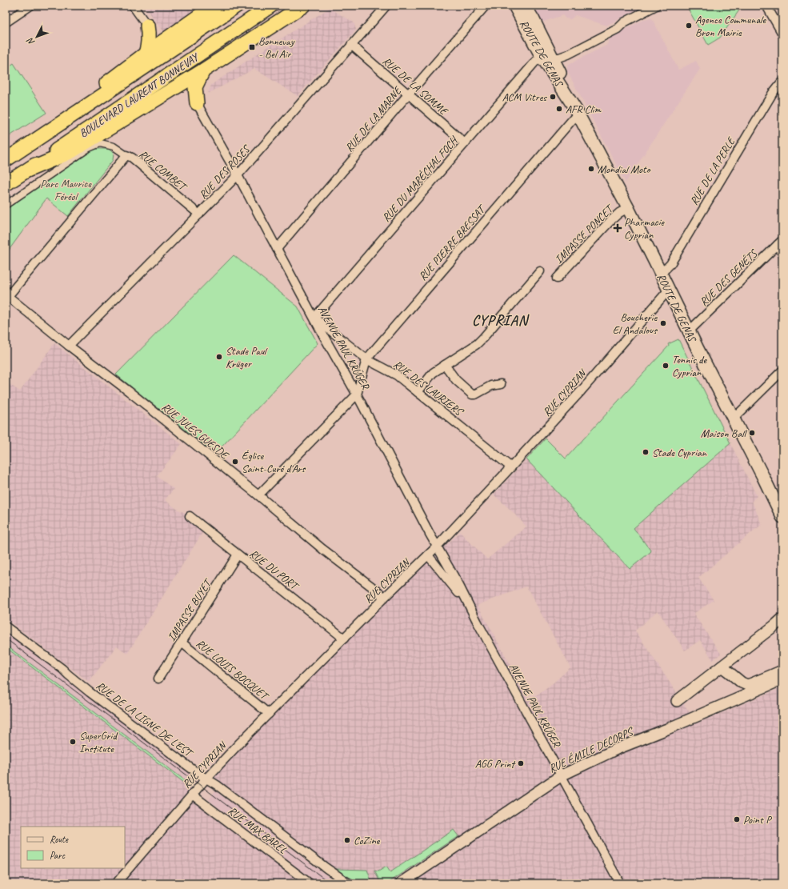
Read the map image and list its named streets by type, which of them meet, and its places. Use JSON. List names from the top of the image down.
{
  "streets": {
    "highway": ["BOULEVARD LAURENT BONNEVAY"],
    "main road": ["ROUTE DE GENAS"],
    "street": [
      "RUE DE LA SOMME",
      "RUE DE LA MARNE",
      "RUE COMBET",
      "RUE DE LA PERLE",
      "RUE DES ROSES",
      "RUE DU MARÉCHAL FOCH",
      "IMPASSE PONCET",
      "RUE PIERRE BRESSAT",
      "RUE DES GENÊTS",
      "AVENUE PAUL KRÜGER",
      "RUE DES LAURIERS",
      "RUE CYPRIAN",
      "RUE JULES GUESDE",
      "RUE DU PORT",
      "IMPASSE BUYET",
      "RUE LOUIS BOCQUET",
      "RUE DE LA LIGNE DE L'EST",
      "RUE ÉMILE DECORPS",
      "RUE MAX BAREL"
    ]
  },
  "crossings": [
    ["ROUTE DE GENAS", "RUE DE LA PERLE"],
    ["ROUTE DE GENAS", "RUE DU MARÉCHAL FOCH"],
    ["ROUTE DE GENAS", "IMPASSE PONCET"],
    ["ROUTE DE GENAS", "RUE PIERRE BRESSAT"],
    ["ROUTE DE GENAS", "RUE DES GENÊTS"],
    ["ROUTE DE GENAS", "RUE CYPRIAN"],
    ["RUE DE LA SOMME", "RUE DE LA MARNE"],
    ["RUE DE LA SOMME", "RUE DES ROSES"],
    ["RUE DE LA SOMME", "RUE DU MARÉCHAL FOCH"],
    ["RUE DE LA MARNE", "AVENUE PAUL KRÜGER"],
    ["RUE COMBET", "RUE DES ROSES"],
    ["RUE DES ROSES", "AVENUE PAUL KRÜGER"],
    ["RUE DES ROSES", "RUE JULES GUESDE"],
    ["RUE DU MARÉCHAL FOCH", "AVENUE PAUL KRÜGER"],
    ["RUE DU MARÉCHAL FOCH", "RUE DES LAURIERS"],
    ["RUE PIERRE BRESSAT", "AVENUE PAUL KRÜGER"],
    ["RUE PIERRE BRESSAT", "RUE DES LAURIERS"],
    ["AVENUE PAUL KRÜGER", "RUE DES LAURIERS"],
    ["AVENUE PAUL KRÜGER", "RUE CYPRIAN"],
    ["AVENUE PAUL KRÜGER", "RUE ÉMILE DECORPS"],
    ["RUE DES LAURIERS", "RUE CYPRIAN"],
    ["RUE CYPRIAN", "RUE JULES GUESDE"],
    ["RUE CYPRIAN", "RUE DU PORT"],
    ["RUE CYPRIAN", "RUE LOUIS BOCQUET"],
    ["RUE CYPRIAN", "RUE DE LA LIGNE DE L'EST"],
    ["RUE CYPRIAN", "RUE MAX BAREL"],
    ["RUE DU PORT", "IMPASSE BUYET"],
    ["IMPASSE BUYET", "RUE LOUIS BOCQUET"]
  ],
  "districts": ["CYPRIAN"],
  "parks": ["Parc Maurice Féréol"],
  "places": {
    "other": [
      "Agence Communale Bron Mairie",
      "ACM Vitres",
      "AFR Clim",
      "Mondial Moto",
      "Boucherie El Andalous",
      "Stade Paul Krüger",
      "Tennis de Cyprian",
      "Maison Ball",
      "Stade Cyprian",
      "Église Saint-Curé d'Ars",
      "SuperGrid Institute",
      "AGG Print",
      "Point P",
      "CoZine"
    ],
    "transit": ["Bonnevay - Bel Air"],
    "health": ["Pharmacie Cyprian"]
  },
  "legend": ["Route", "Parc"],
  "north": "bottom left"
}
